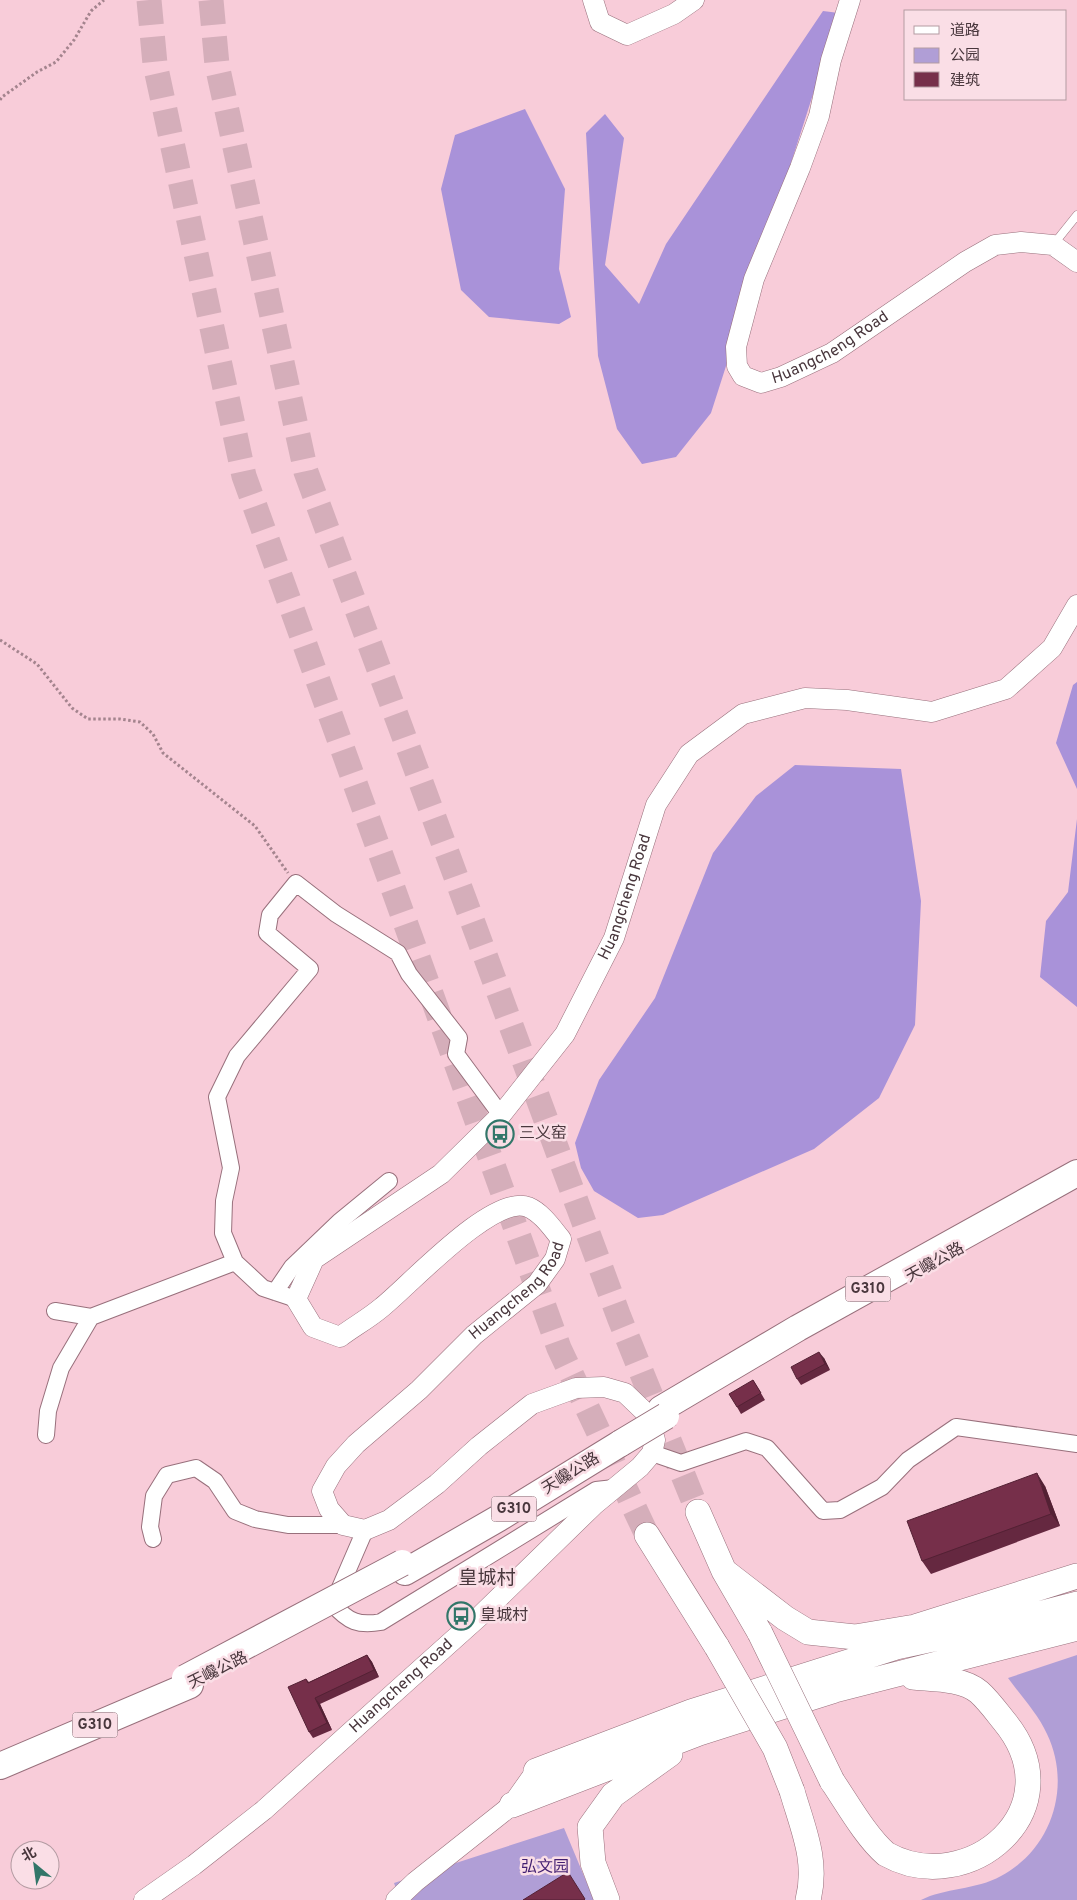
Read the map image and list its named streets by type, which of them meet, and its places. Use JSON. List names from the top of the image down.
{
  "streets": {
    "highway": ["天巉公路", "G310"],
    "street": ["Huangcheng Road"]
  },
  "districts": ["皇城村"],
  "parks": ["弘文园"],
  "places": {
    "bus stop": ["三义窑", "皇城村"]
  },
  "legend": ["道路", "公园", "建筑"],
  "north": "top left"
}
